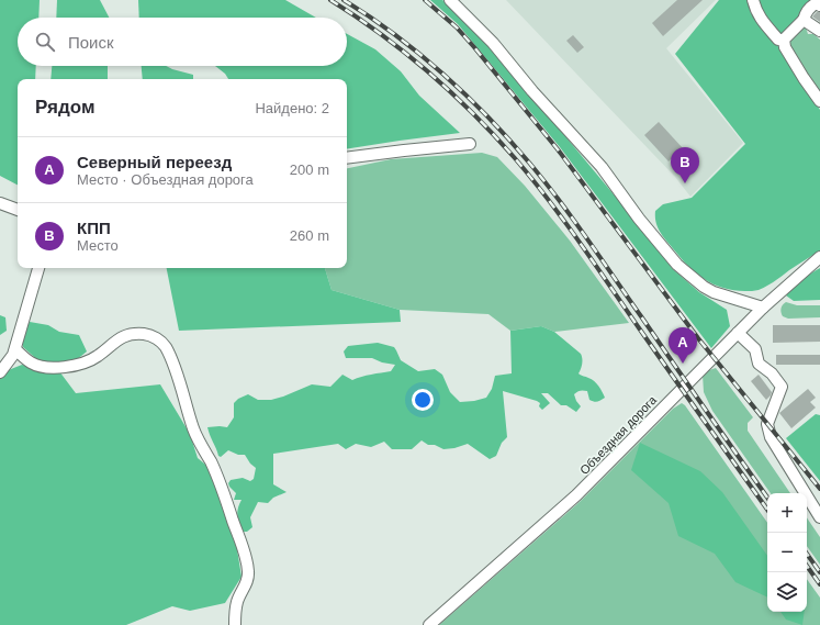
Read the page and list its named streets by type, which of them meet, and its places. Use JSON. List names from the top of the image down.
{
  "streets": {
    "street": ["Объездная дорога"]
  },
  "page": {
    "search": "Поиск",
    "heading": ["Рядом", "Найдено: 2"],
    "list": [
      {
        "mark": "A",
        "name": "Северный переезд",
        "note": "Место · Объездная дорога",
        "value": "200 m"
      },
      {
        "mark": "B",
        "name": "КПП",
        "note": "Место",
        "value": "260 m"
      }
    ],
    "pins": ["B", "A"],
    "map_buttons": ["+", "−"]
  }
}
